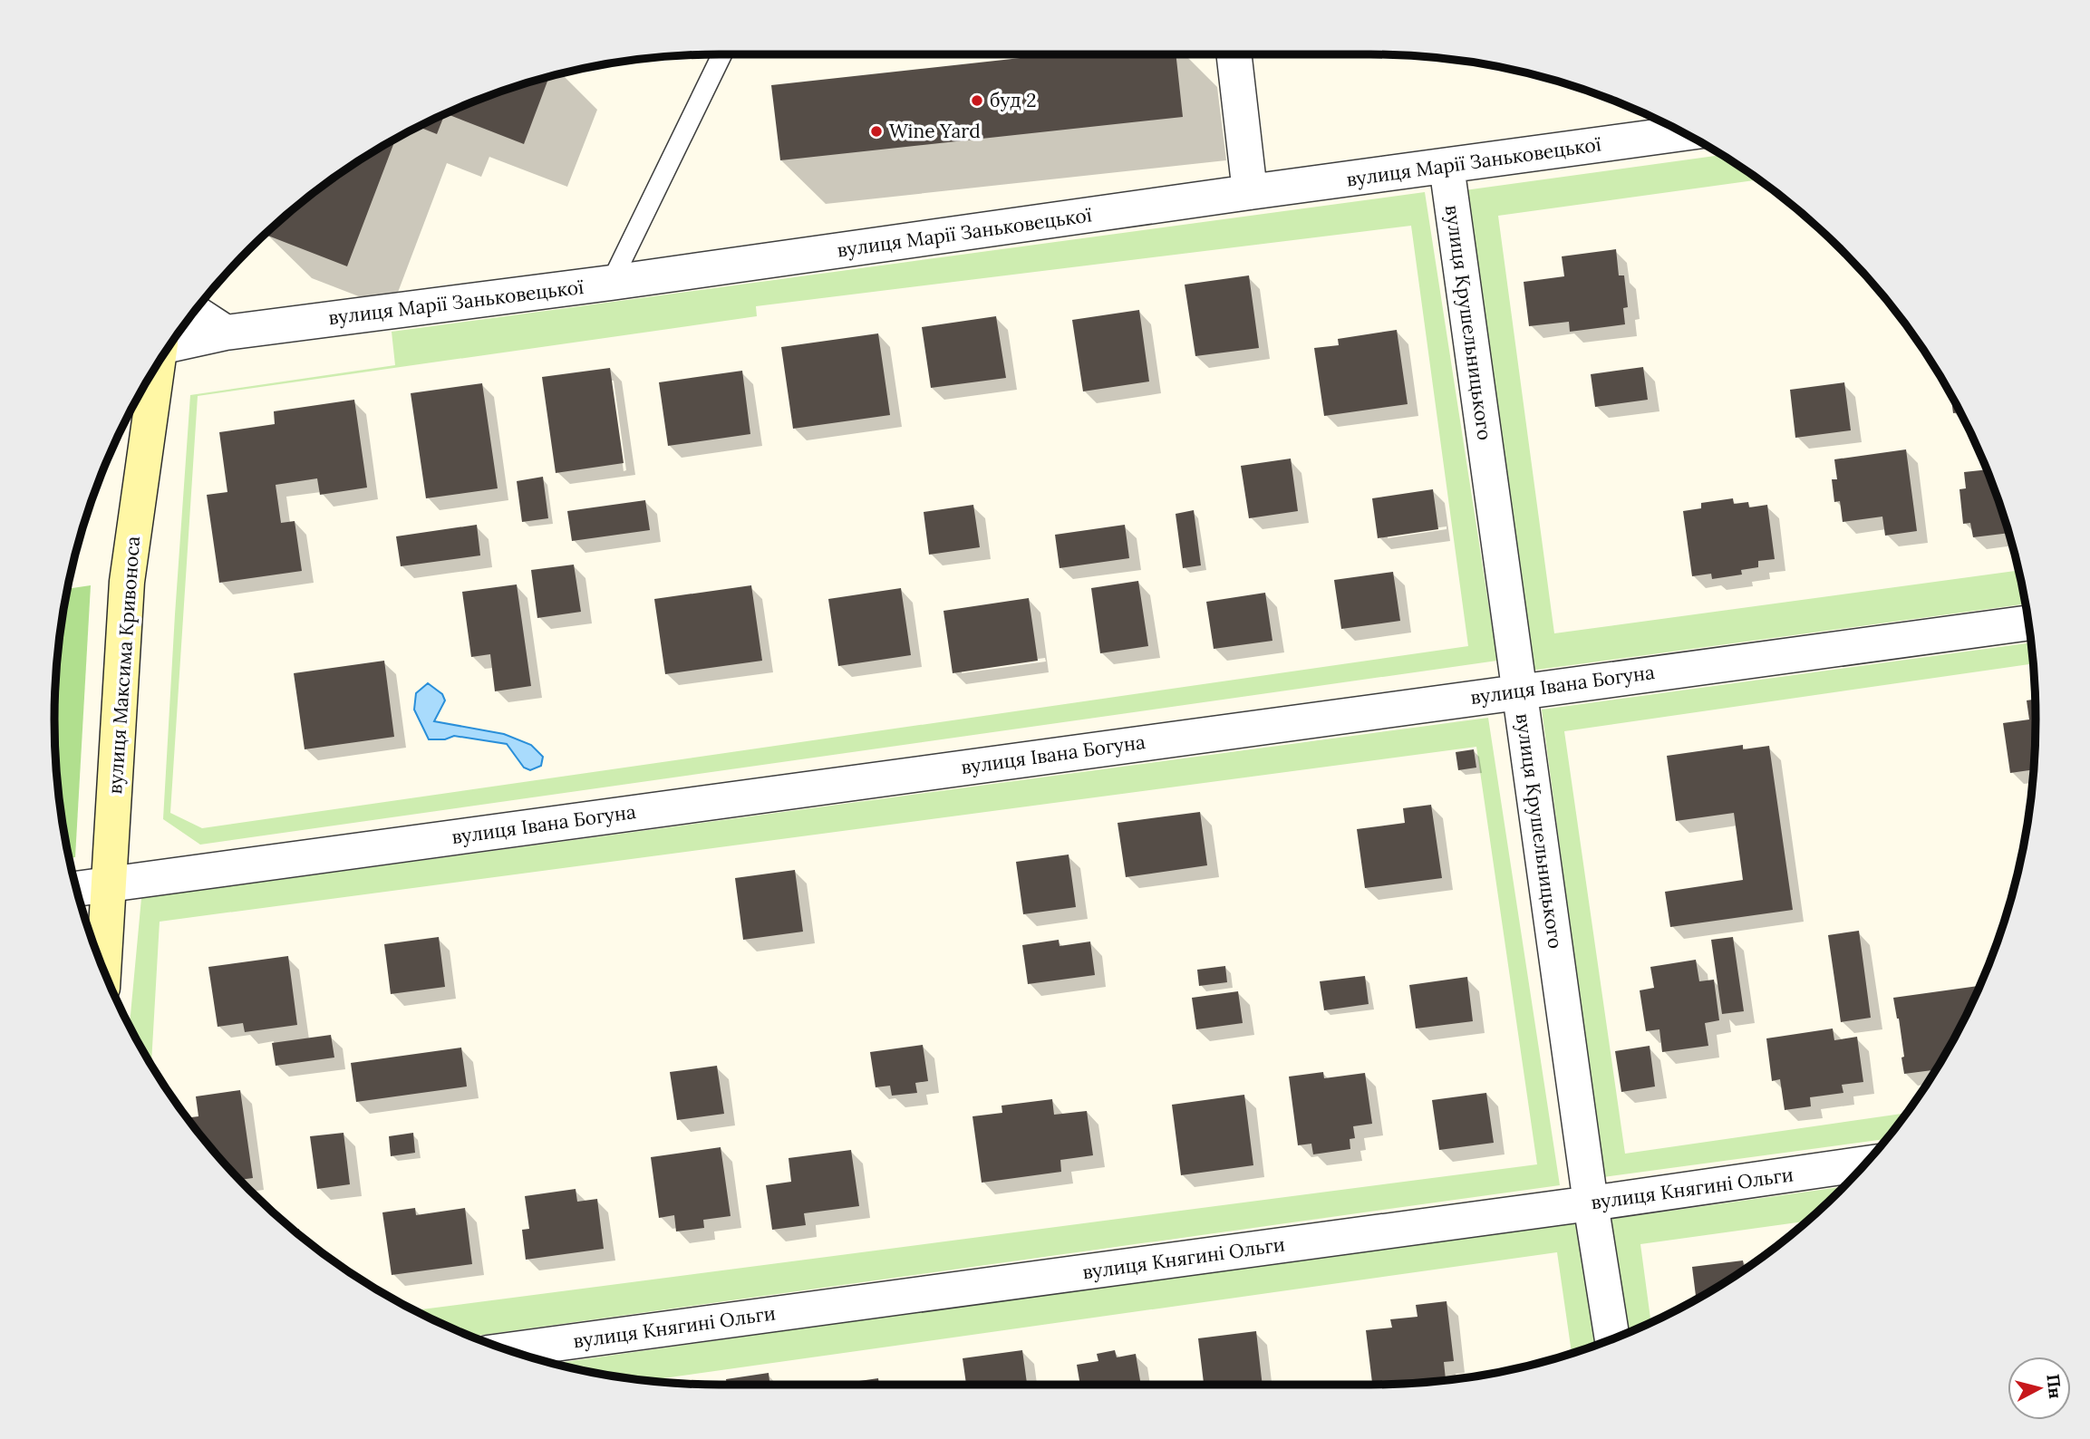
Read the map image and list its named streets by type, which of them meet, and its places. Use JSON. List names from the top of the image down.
{
  "streets": {
    "street": [
      "вулиця Марії Заньковецької",
      "вулиця Крушельницького",
      "вулиця Максима Кривоноса",
      "вулиця Івана Богуна",
      "вулиця Княгині Ольги"
    ]
  },
  "crossings": [
    ["вулиця Марії Заньковецької", "вулиця Крушельницького"],
    ["вулиця Крушельницького", "вулиця Івана Богуна"],
    ["вулиця Крушельницького", "вулиця Княгині Ольги"],
    ["вулиця Максима Кривоноса", "вулиця Івана Богуна"]
  ],
  "places": ["буд 2", "Wine Yard"],
  "north": "right"
}
